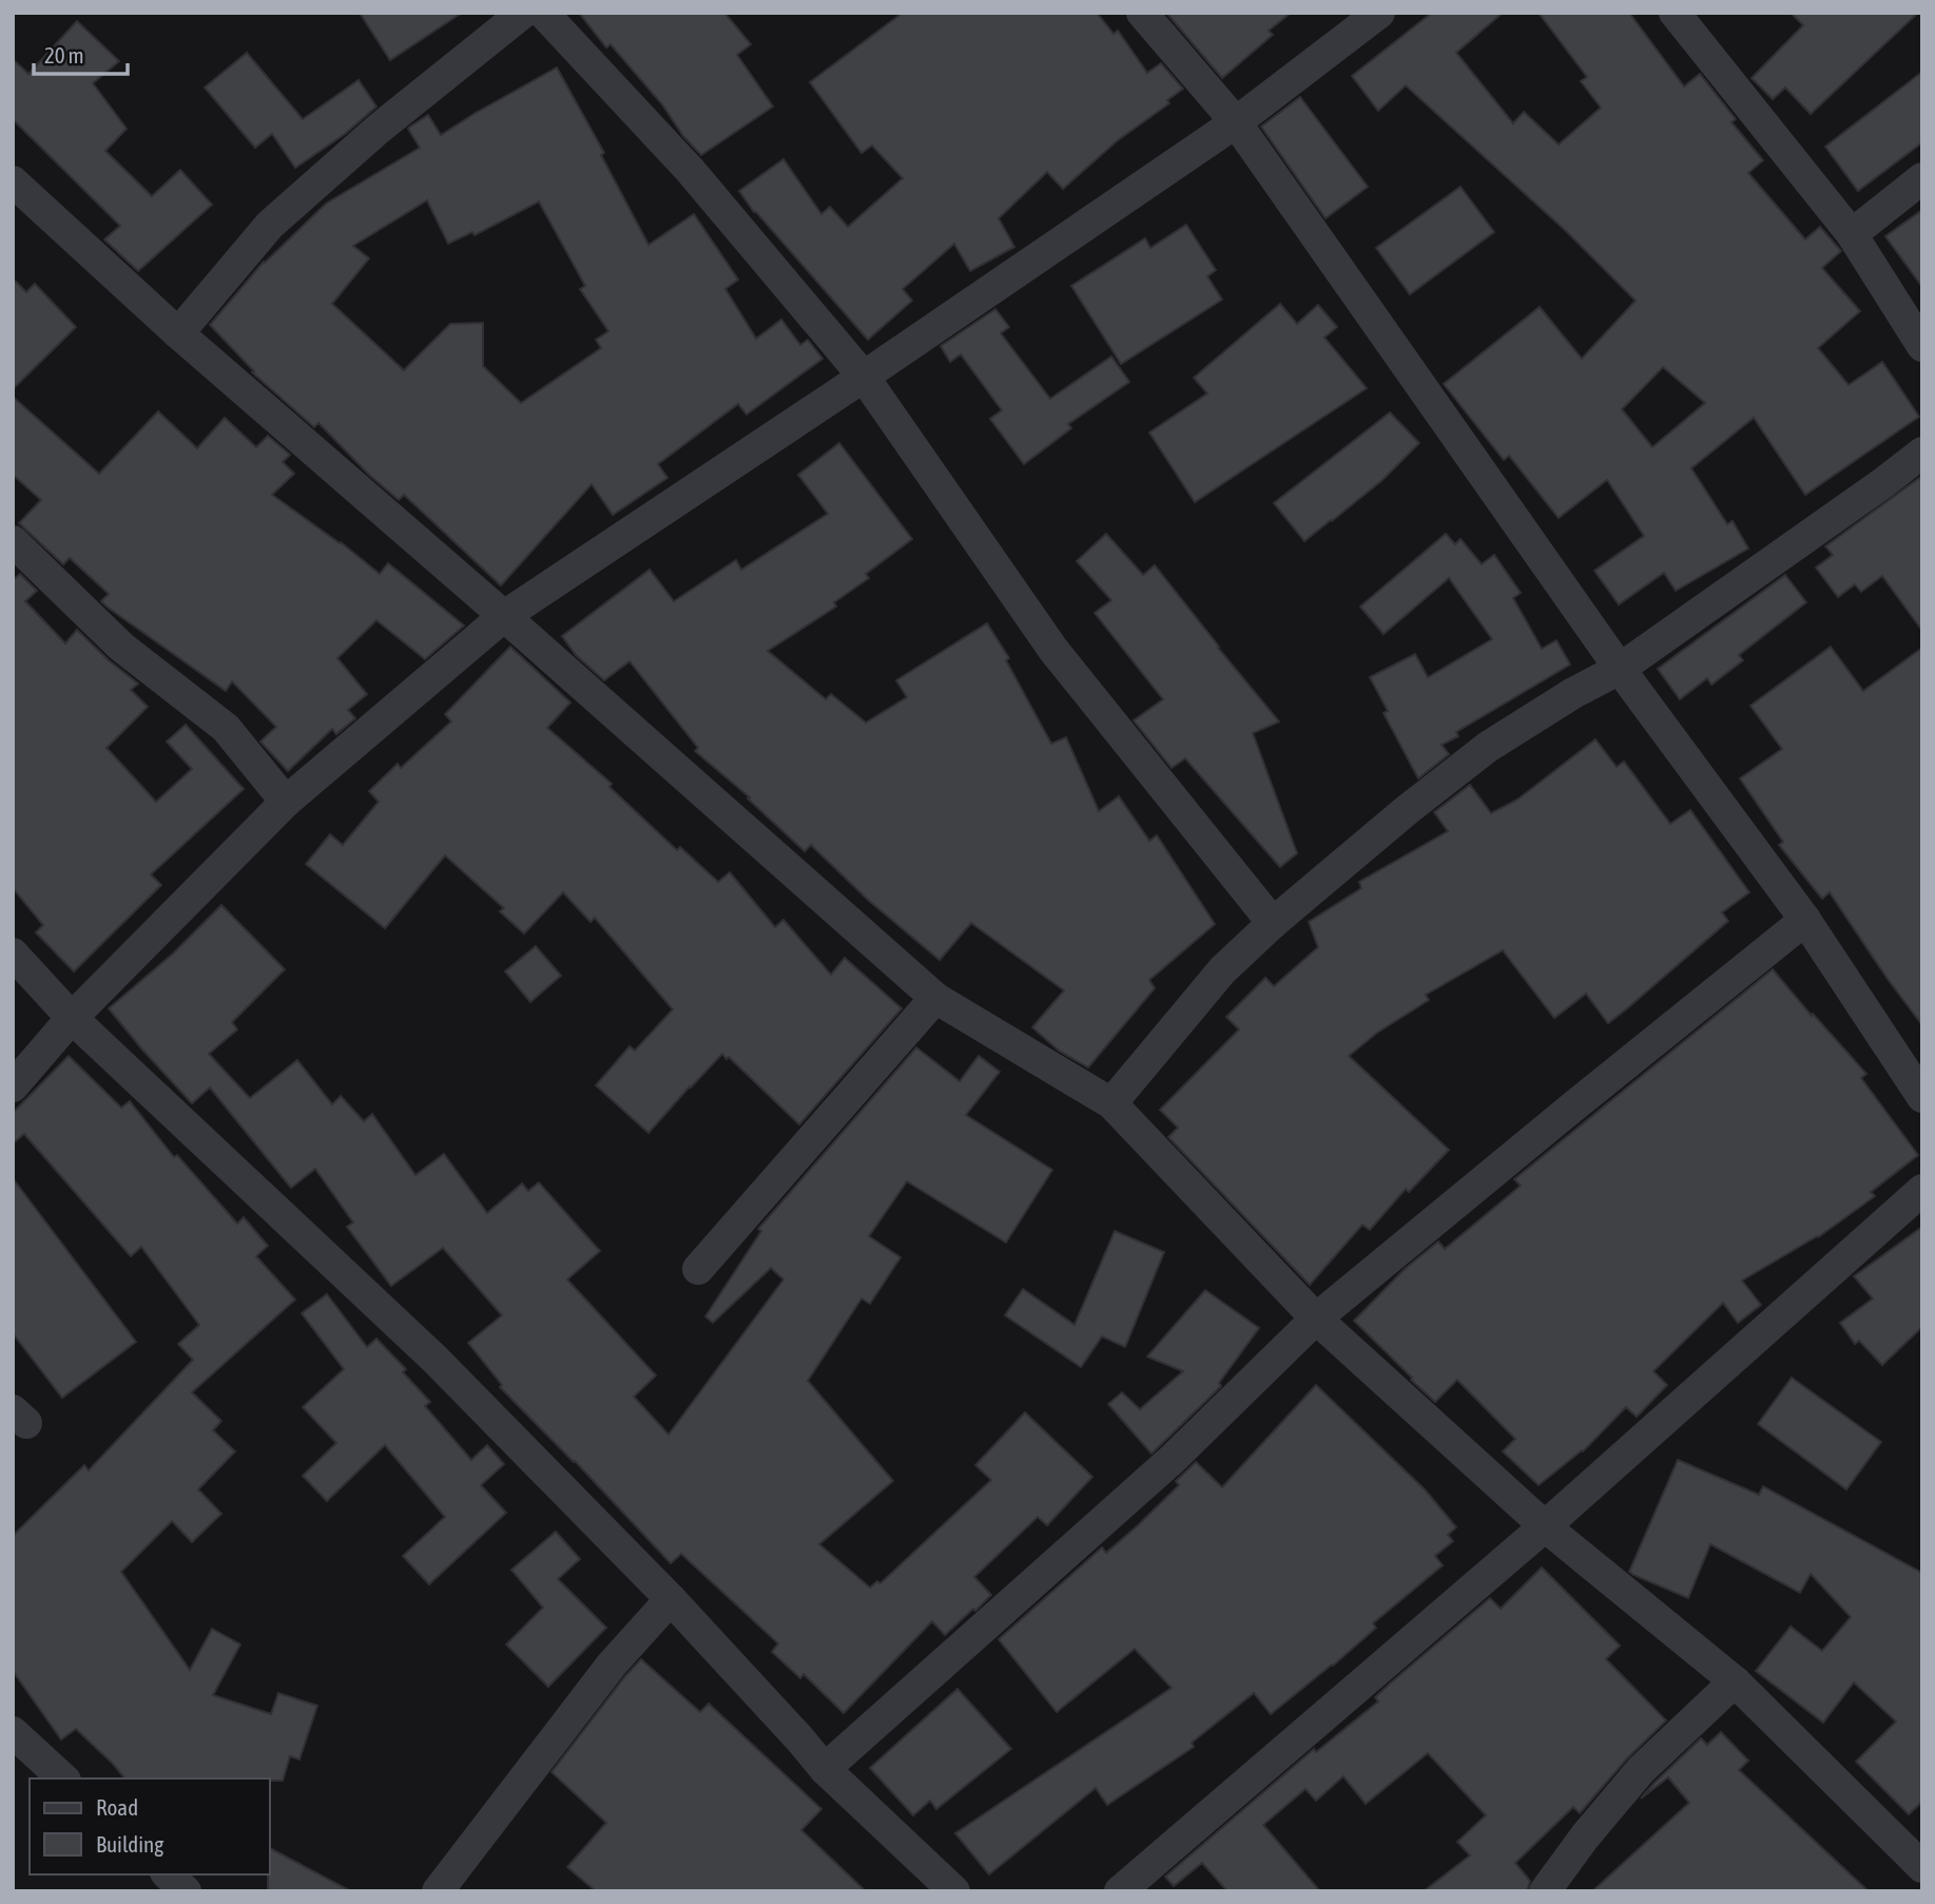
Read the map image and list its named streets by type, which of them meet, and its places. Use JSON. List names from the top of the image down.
{
  "legend": ["Road", "Building"],
  "scale_bar": "20 m"
}
